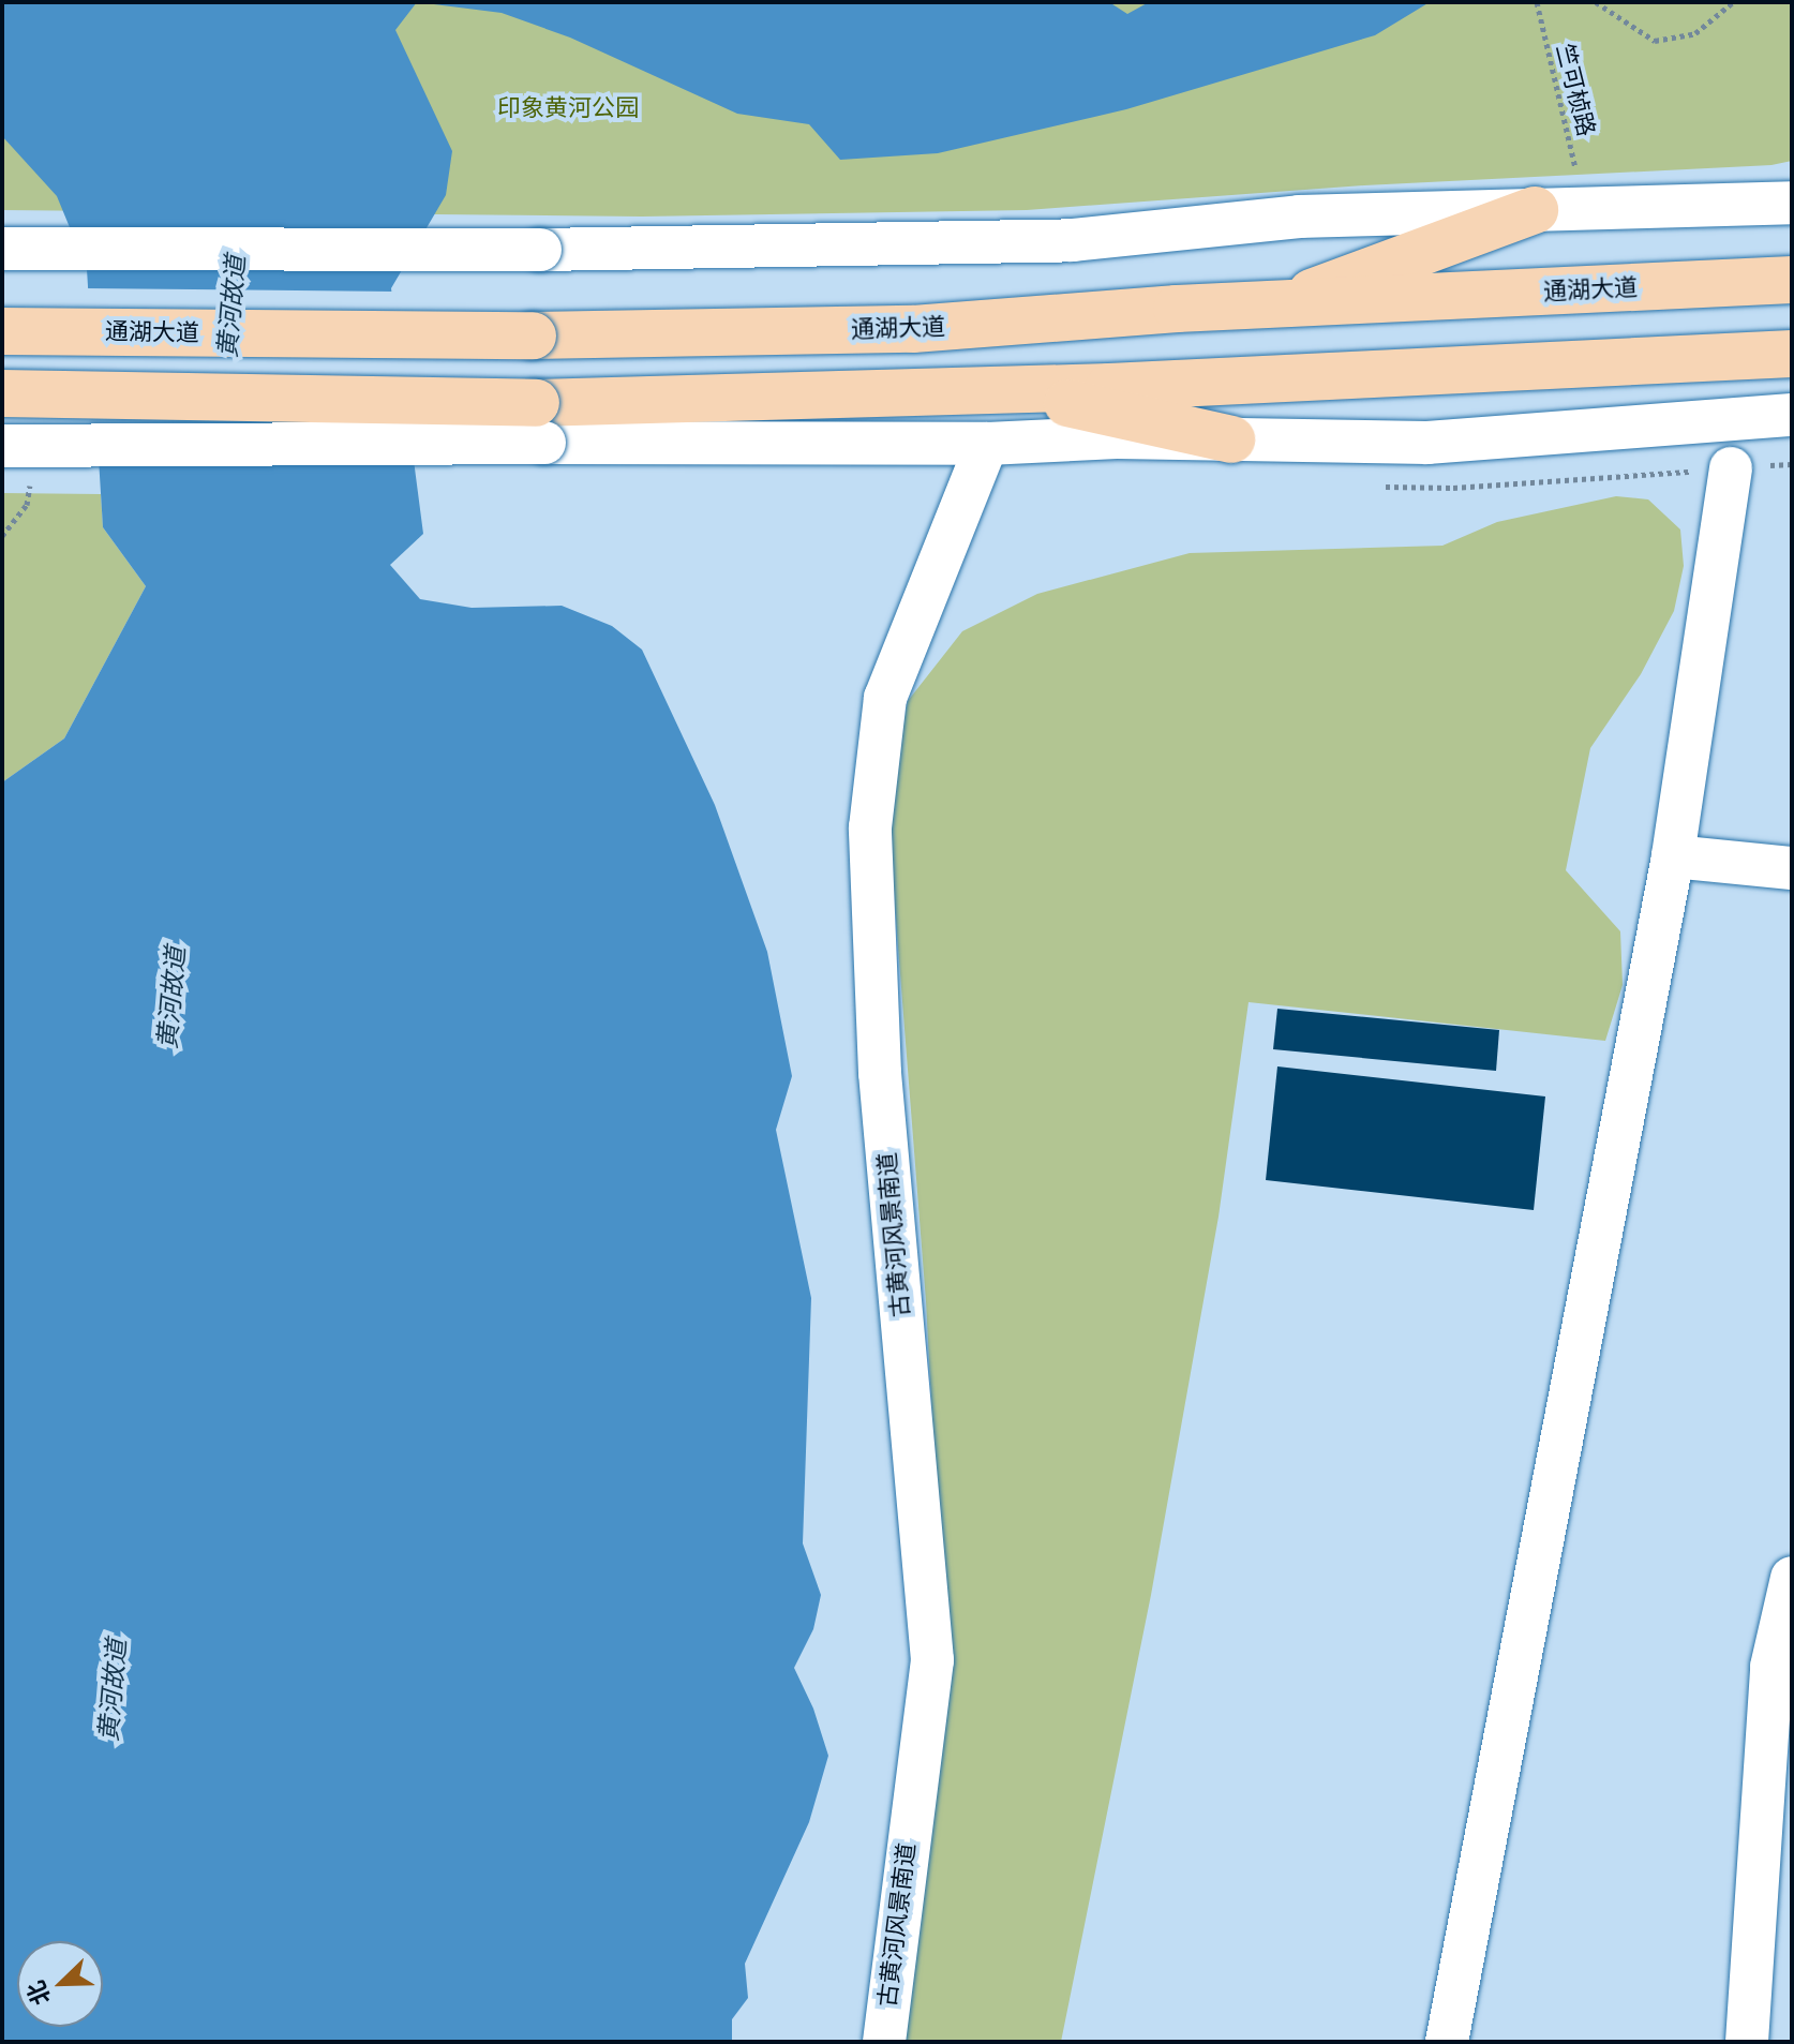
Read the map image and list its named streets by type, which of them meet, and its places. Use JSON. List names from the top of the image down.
{
  "streets": {
    "main road": ["通湖大道"],
    "street": ["古黄河风景南道"],
    "path": ["竺可桢路"]
  },
  "water": ["黄河故道"],
  "parks": ["印象黄河公园"],
  "north": "bottom left"
}
